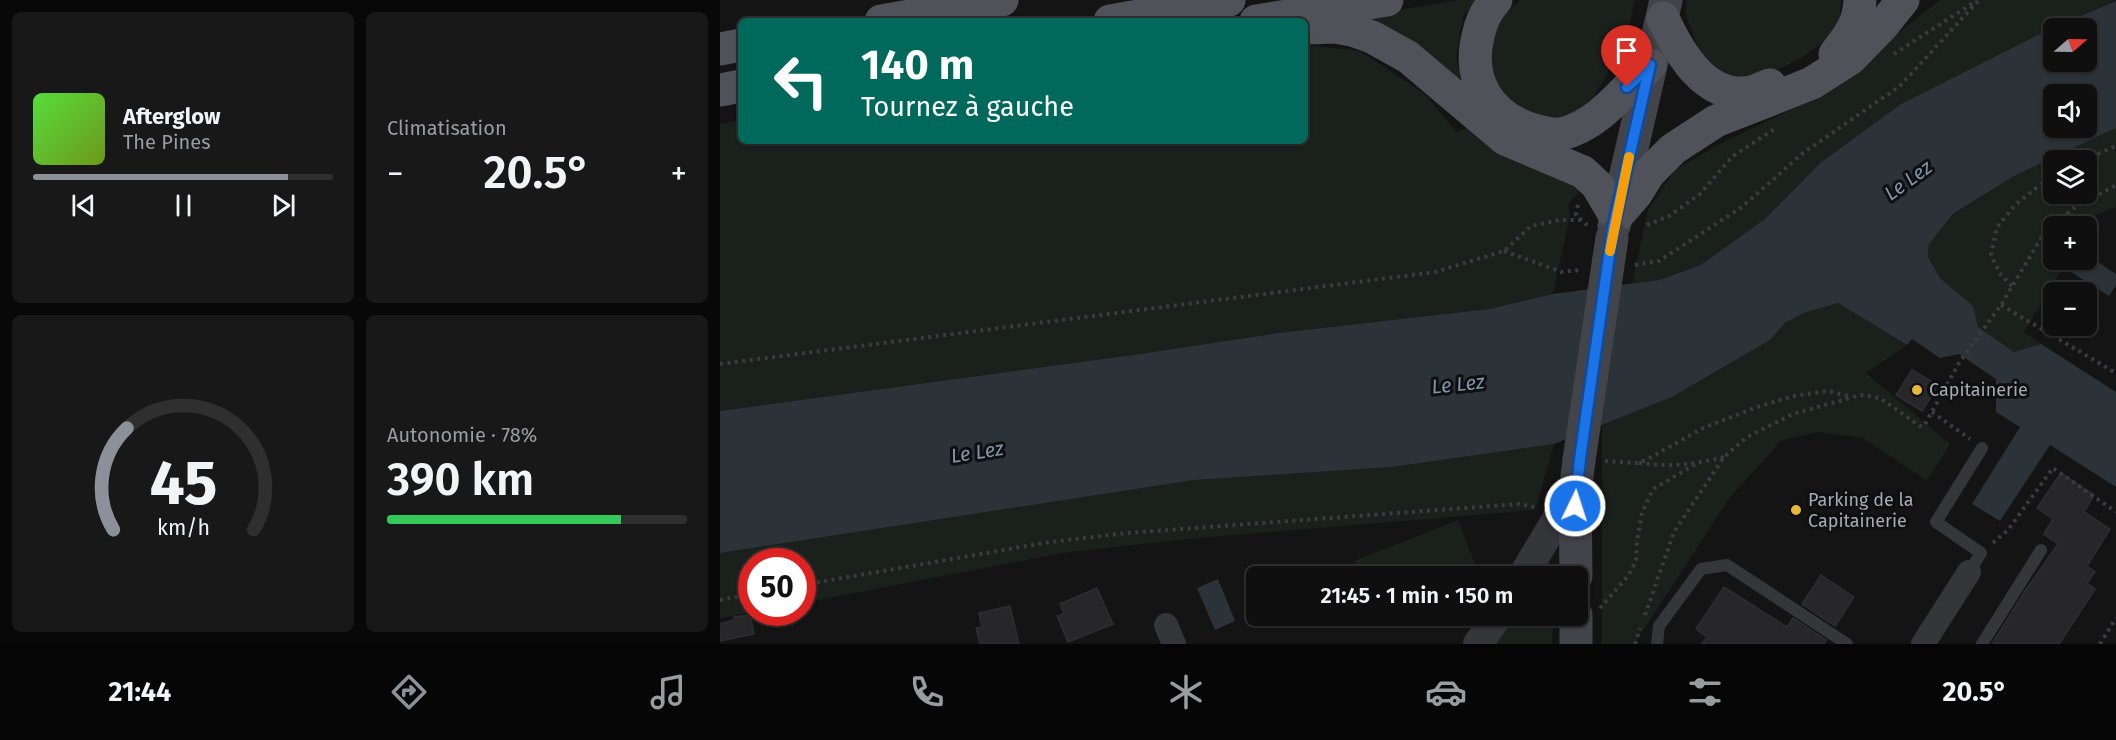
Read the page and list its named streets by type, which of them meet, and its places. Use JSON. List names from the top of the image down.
{
  "water": ["Le Lez"],
  "places": ["Capitainerie", "Parking de la Capitainerie"],
  "north": "right",
  "page": {
    "tile": [
      "Climatisation",
      ["Autonomie · 78%", "390 km"]
    ],
    "map_buttons": ["+", "−"],
    "turn": ["140 m", "Tournez à gauche"],
    "song": ["Afterglow", "The Pines"],
    "heat": ["−", "20.5°", "+"],
    "limit": "50",
    "trip": "21:45 · 1 min · 150 m",
    "tabs": ["21:44", "20.5°"],
    "gauge": ["45", "km/h"]
  }
}
